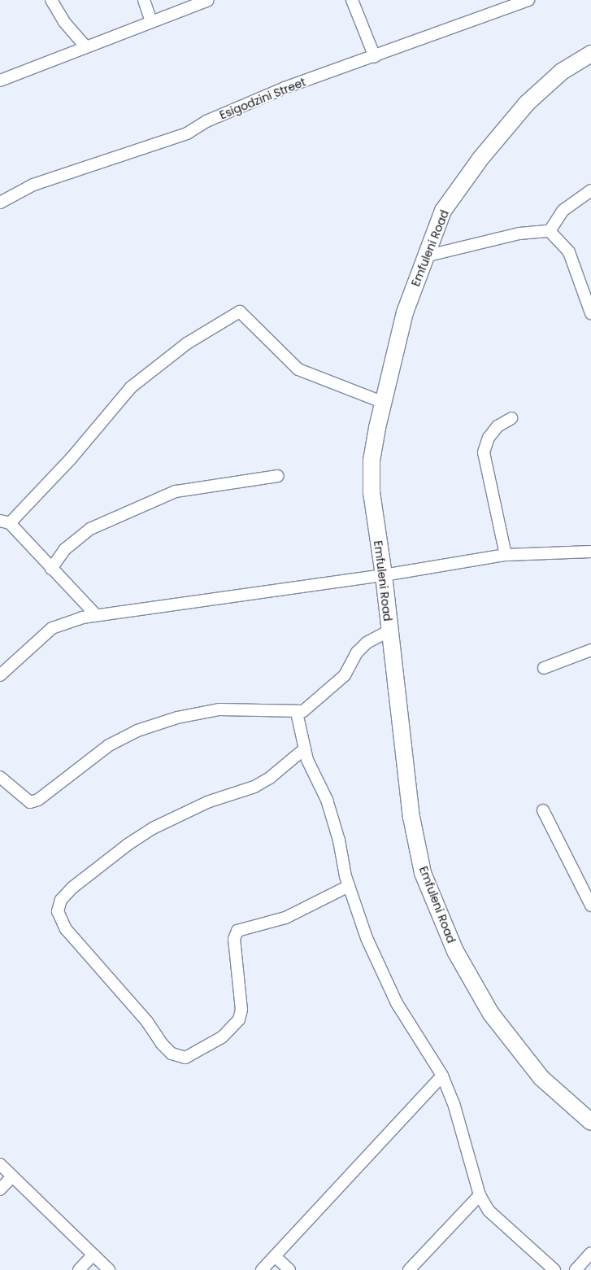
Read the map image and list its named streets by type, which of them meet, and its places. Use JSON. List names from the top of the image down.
{
  "streets": {
    "street": ["Esigodzini Street", "Emfuleni Road"]
  }
}
